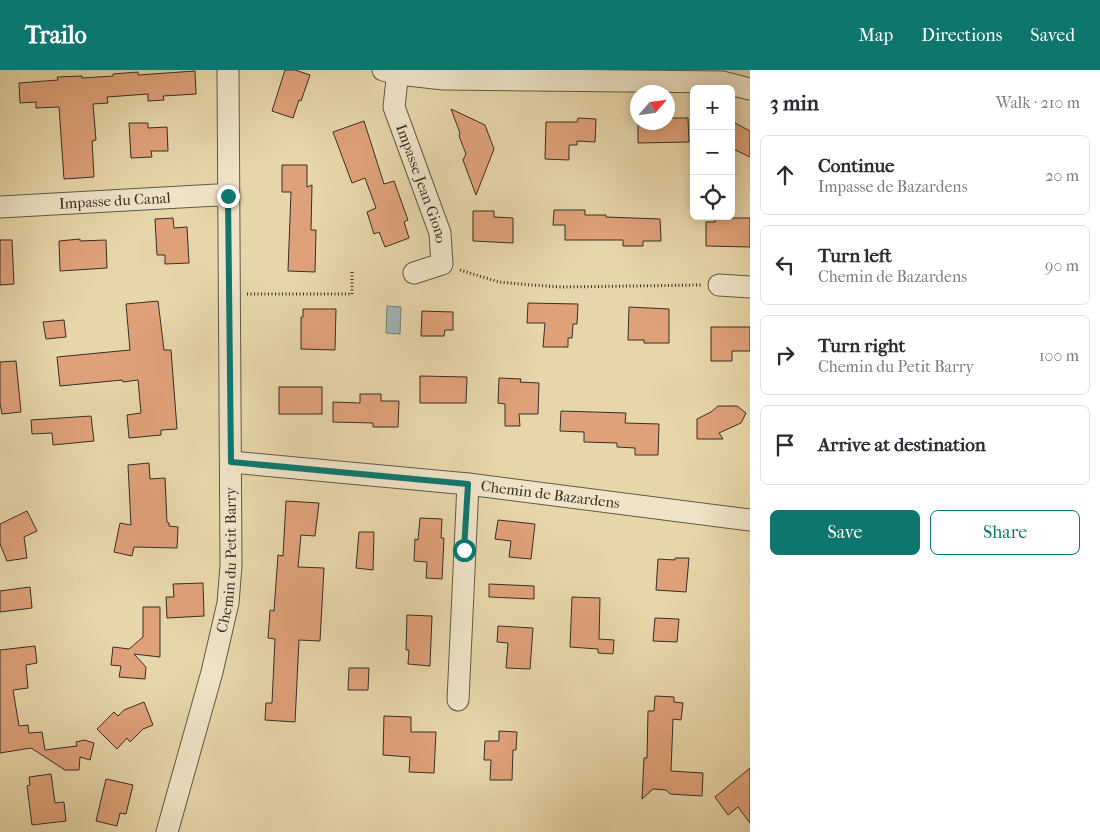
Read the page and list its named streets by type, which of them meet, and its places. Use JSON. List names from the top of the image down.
{
  "streets": {
    "street": [
      "Impasse Jean Giono",
      "Impasse du Canal",
      "Chemin de Bazardens",
      "Chemin du Petit Barry"
    ]
  },
  "crossings": [
    ["Impasse du Canal", "Chemin du Petit Barry"],
    ["Chemin de Bazardens", "Chemin du Petit Barry"]
  ],
  "north": "top right",
  "page": {
    "header": "Trailo",
    "nav": ["Map", "Directions", "Saved"],
    "heading": ["3 min", "Walk · 210 m"],
    "map_buttons": ["+", "−"],
    "list": [
      ["Continue", "Impasse de Bazardens", "20 m"],
      ["Turn left", "Chemin de Bazardens", "90 m"],
      ["Turn right", "Chemin du Petit Barry", "100 m"],
      "Arrive at destination"
    ],
    "buttons": ["Save", "Share"]
  }
}
